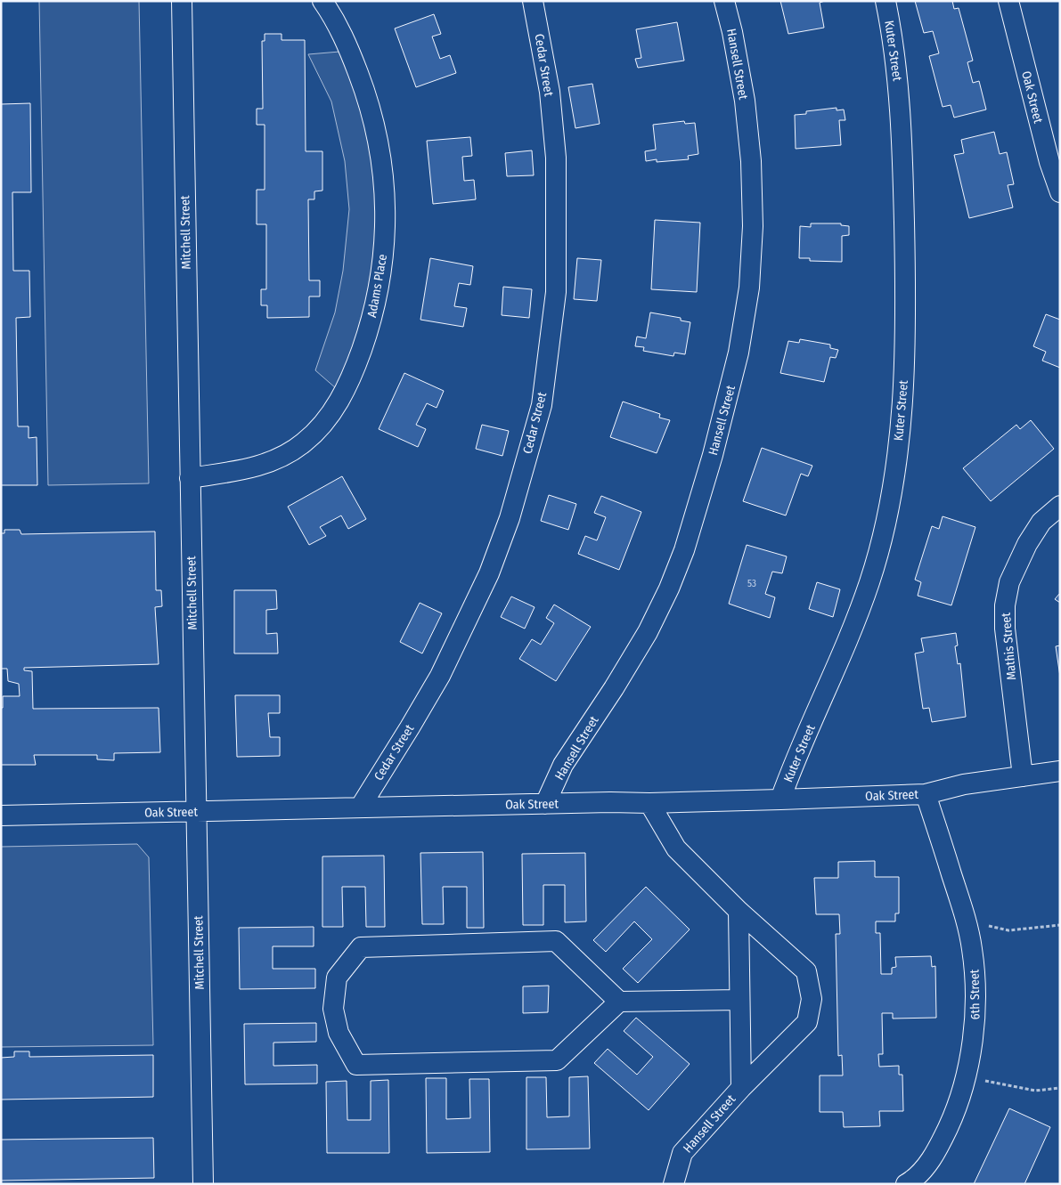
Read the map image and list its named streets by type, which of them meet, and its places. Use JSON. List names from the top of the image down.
{
  "streets": {
    "street": [
      "Kuter Street",
      "Hansell Street",
      "Cedar Street",
      "Oak Street",
      "Mitchell Street",
      "Adams Place",
      "Mathis Street",
      "6th Street"
    ]
  },
  "crossings": [
    ["Kuter Street", "Oak Street"],
    ["Hansell Street", "Oak Street"],
    ["Cedar Street", "Oak Street"],
    ["Oak Street", "Mitchell Street"],
    ["Oak Street", "Mathis Street"],
    ["Oak Street", "6th Street"],
    ["Mitchell Street", "Adams Place"]
  ],
  "house_numbers": ["53"]
}
